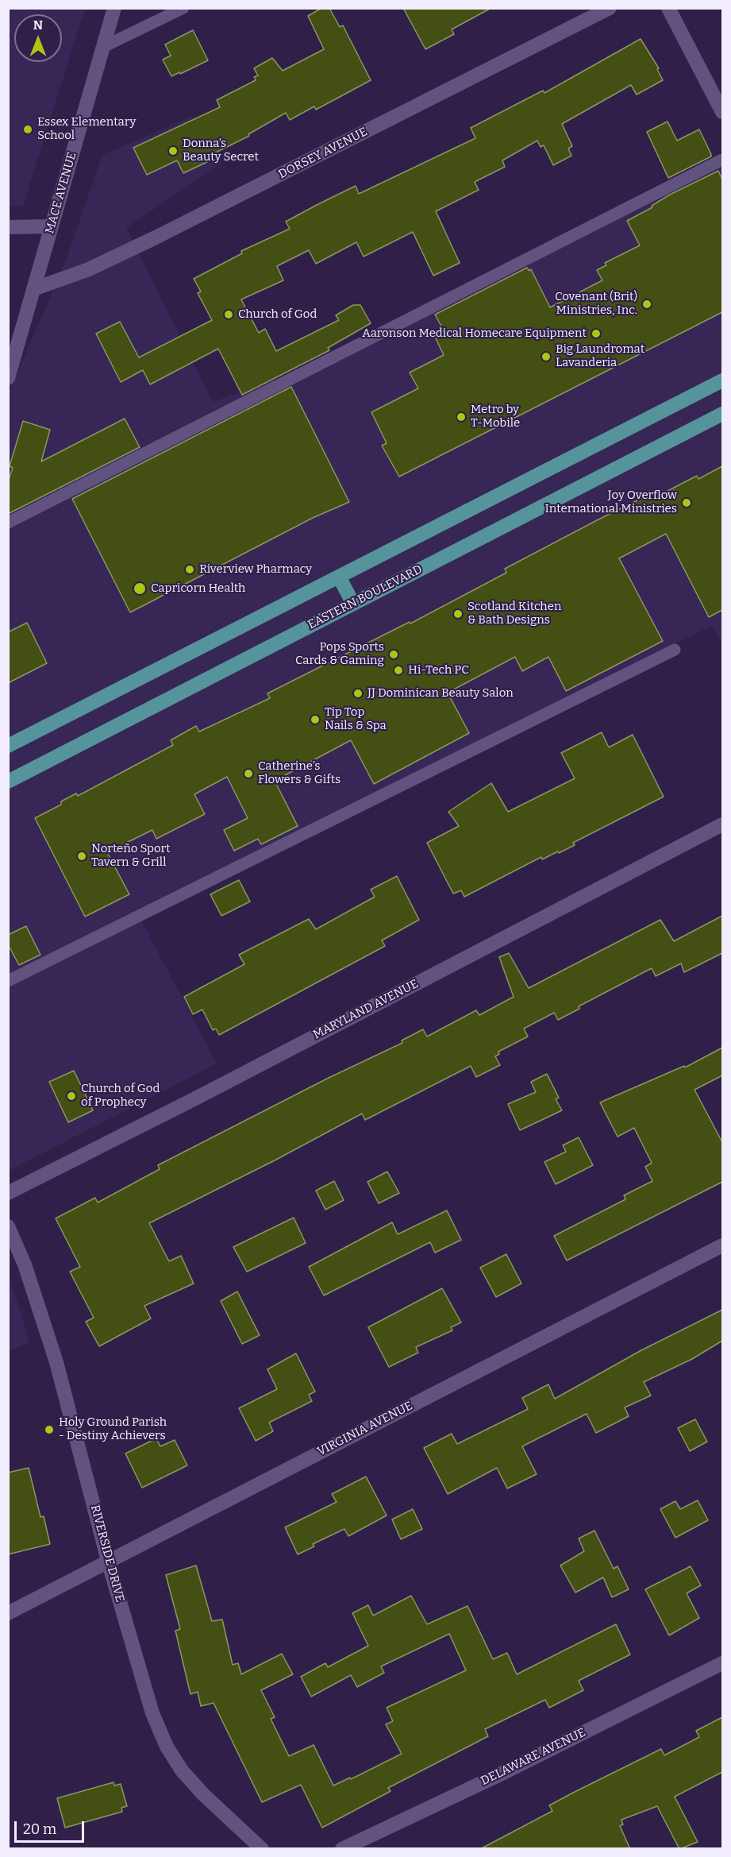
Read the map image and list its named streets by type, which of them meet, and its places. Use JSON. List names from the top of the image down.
{
  "streets": {
    "main road": ["EASTERN BOULEVARD"],
    "street": [
      "DORSEY AVENUE",
      "MACE AVENUE",
      "MARYLAND AVENUE",
      "VIRGINIA AVENUE",
      "RIVERSIDE DRIVE",
      "DELAWARE AVENUE"
    ]
  },
  "crossings": [
    ["DORSEY AVENUE", "MACE AVENUE"],
    ["VIRGINIA AVENUE", "RIVERSIDE DRIVE"]
  ],
  "places": [
    "Essex Elementary School",
    "Donna’s Beauty Secret",
    "Covenant (Brit) Ministries, Inc.",
    "Church of God",
    "Aaronson Medical Homecare Equipment",
    "Big Laundromat Lavanderia",
    "Metro by T-Mobile",
    "Joy Overflow International Ministries",
    "Riverview Pharmacy",
    "Capricorn Health",
    "Scotland Kitchen & Bath Designs",
    "Pops Sports Cards & Gaming",
    "Hi-Tech PC",
    "JJ Dominican Beauty Salon",
    "Tip Top Nails & Spa",
    "Catherine’s Flowers & Gifts",
    "Norteño Sport Tavern & Grill",
    "Church of God of Prophecy",
    "Holy Ground Parish - Destiny Achievers"
  ],
  "scale_bar": "20 m",
  "north": "top"
}
